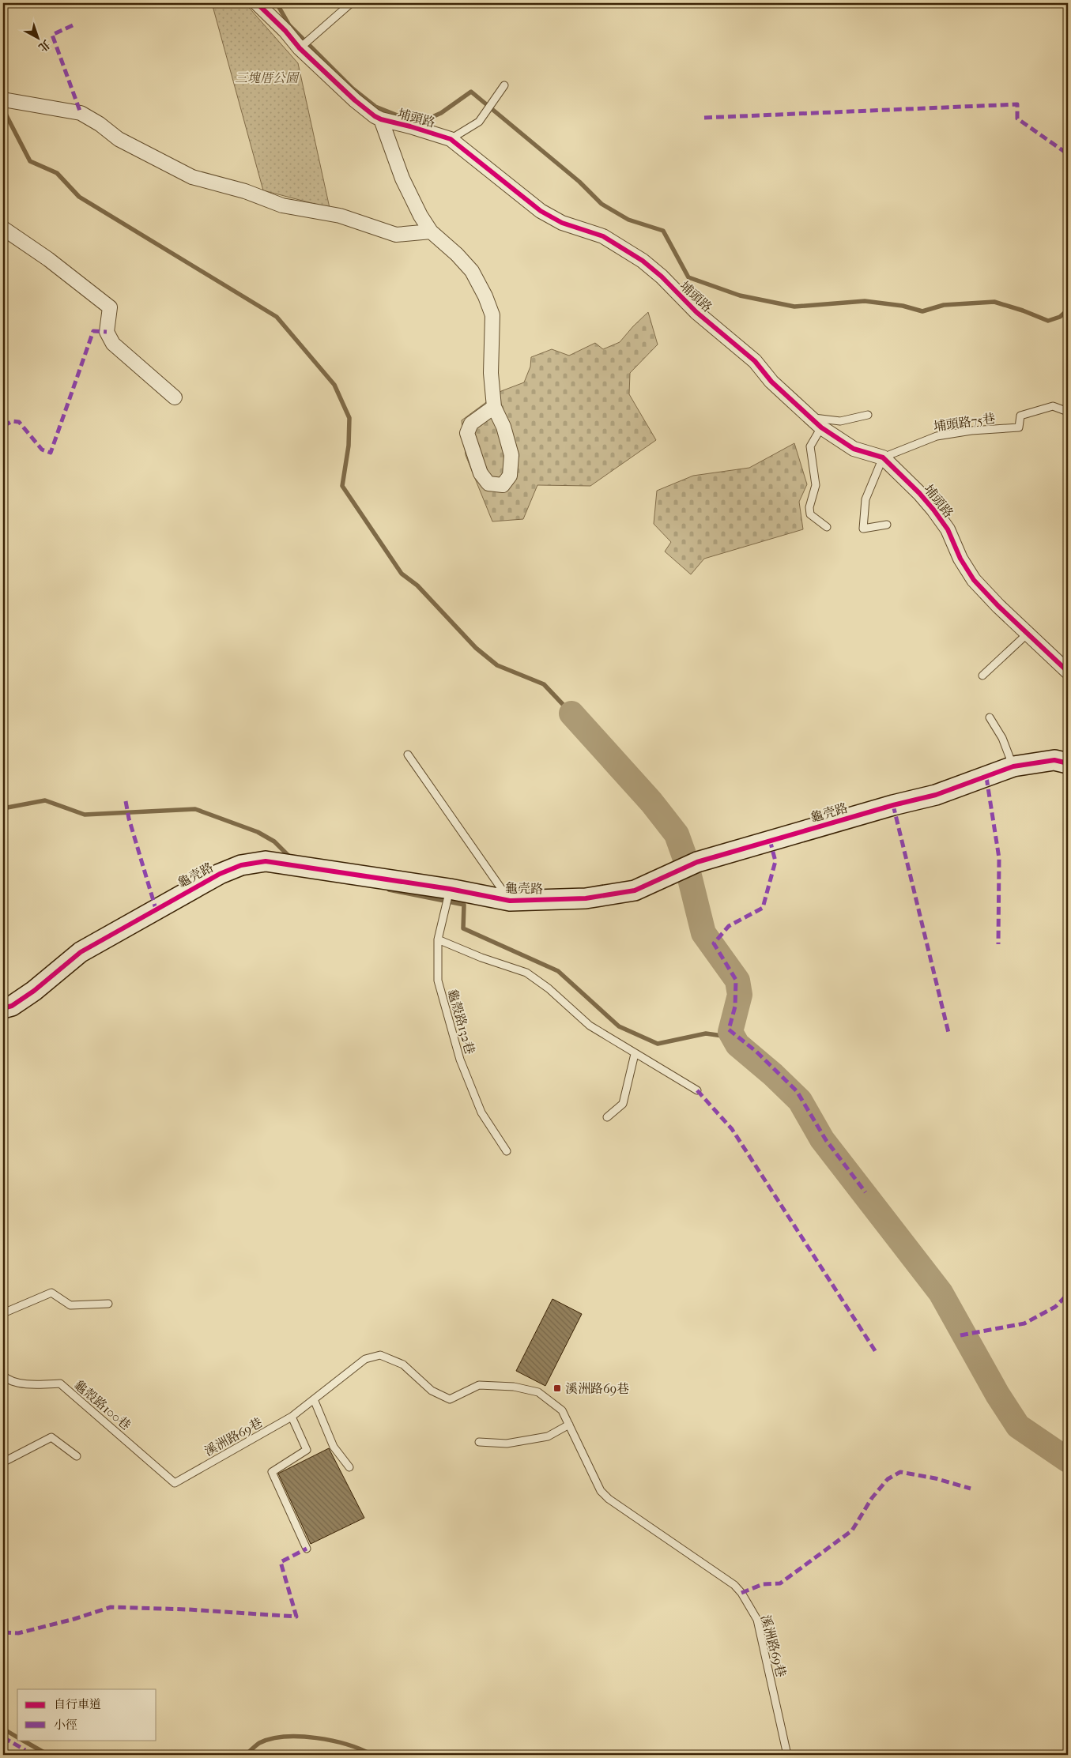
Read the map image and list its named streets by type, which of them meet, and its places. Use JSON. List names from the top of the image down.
{
  "streets": {
    "street": ["埔頭路", "龜壳路"],
    "lane": [
      "埔頭路75巷",
      "龜殼路132巷",
      "龜殼路100巷",
      "溪洲路69巷"
    ]
  },
  "crossings": [
    ["埔頭路", "埔頭路75巷"],
    ["龜壳路", "龜殼路132巷"],
    ["龜殼路100巷", "溪洲路69巷"]
  ],
  "parks": ["三塊厝公園"],
  "places": {
    "transit": ["溪洲路69巷"]
  },
  "legend": ["自行車道", "小徑"],
  "north": "bottom right"
}
